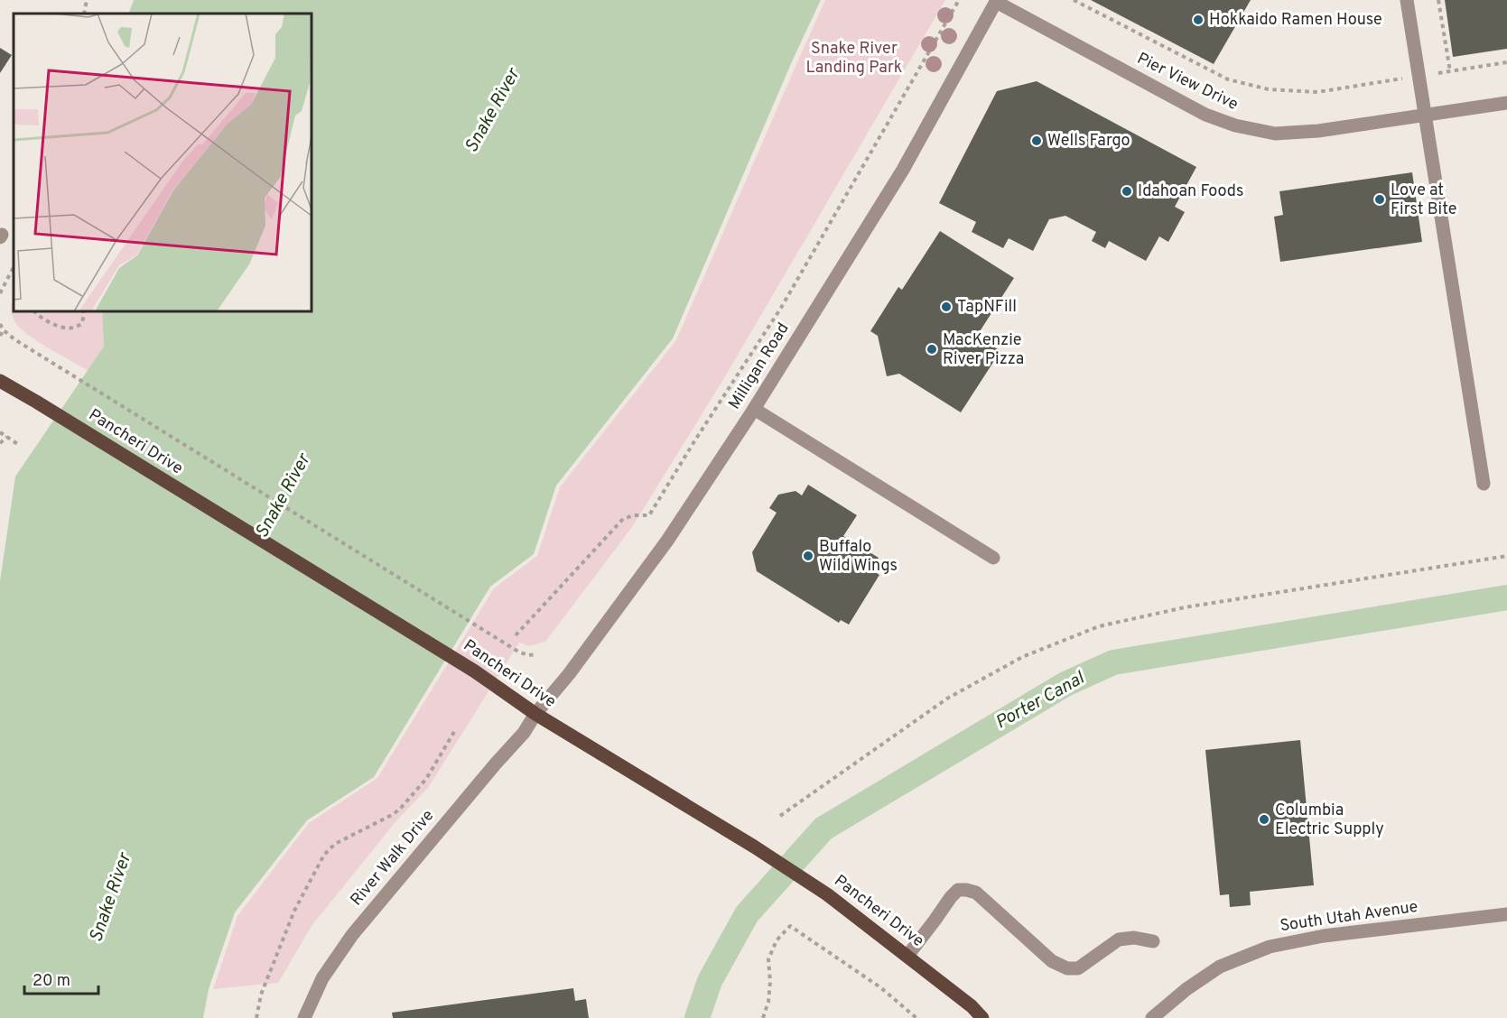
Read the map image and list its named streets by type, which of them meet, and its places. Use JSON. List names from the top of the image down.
{
  "streets": {
    "main road": ["Pancheri Drive"],
    "street": [
      "Pier View Drive",
      "Milligan Road",
      "River Walk Drive",
      "South Utah Avenue"
    ]
  },
  "crossings": [
    ["Pier View Drive", "Milligan Road"],
    ["Milligan Road", "Pancheri Drive"],
    ["Milligan Road", "River Walk Drive"]
  ],
  "water": ["Snake River", "Porter Canal"],
  "parks": ["Snake River Landing Park"],
  "places": [
    "Hokkaido Ramen House",
    "Wells Fargo",
    "Idahoan Foods",
    "Love at First Bite",
    "TapNFill",
    "MacKenzie River Pizza",
    "Buffalo Wild Wings",
    "Columbia Electric Supply"
  ],
  "scale_bar": "20 m"
}
